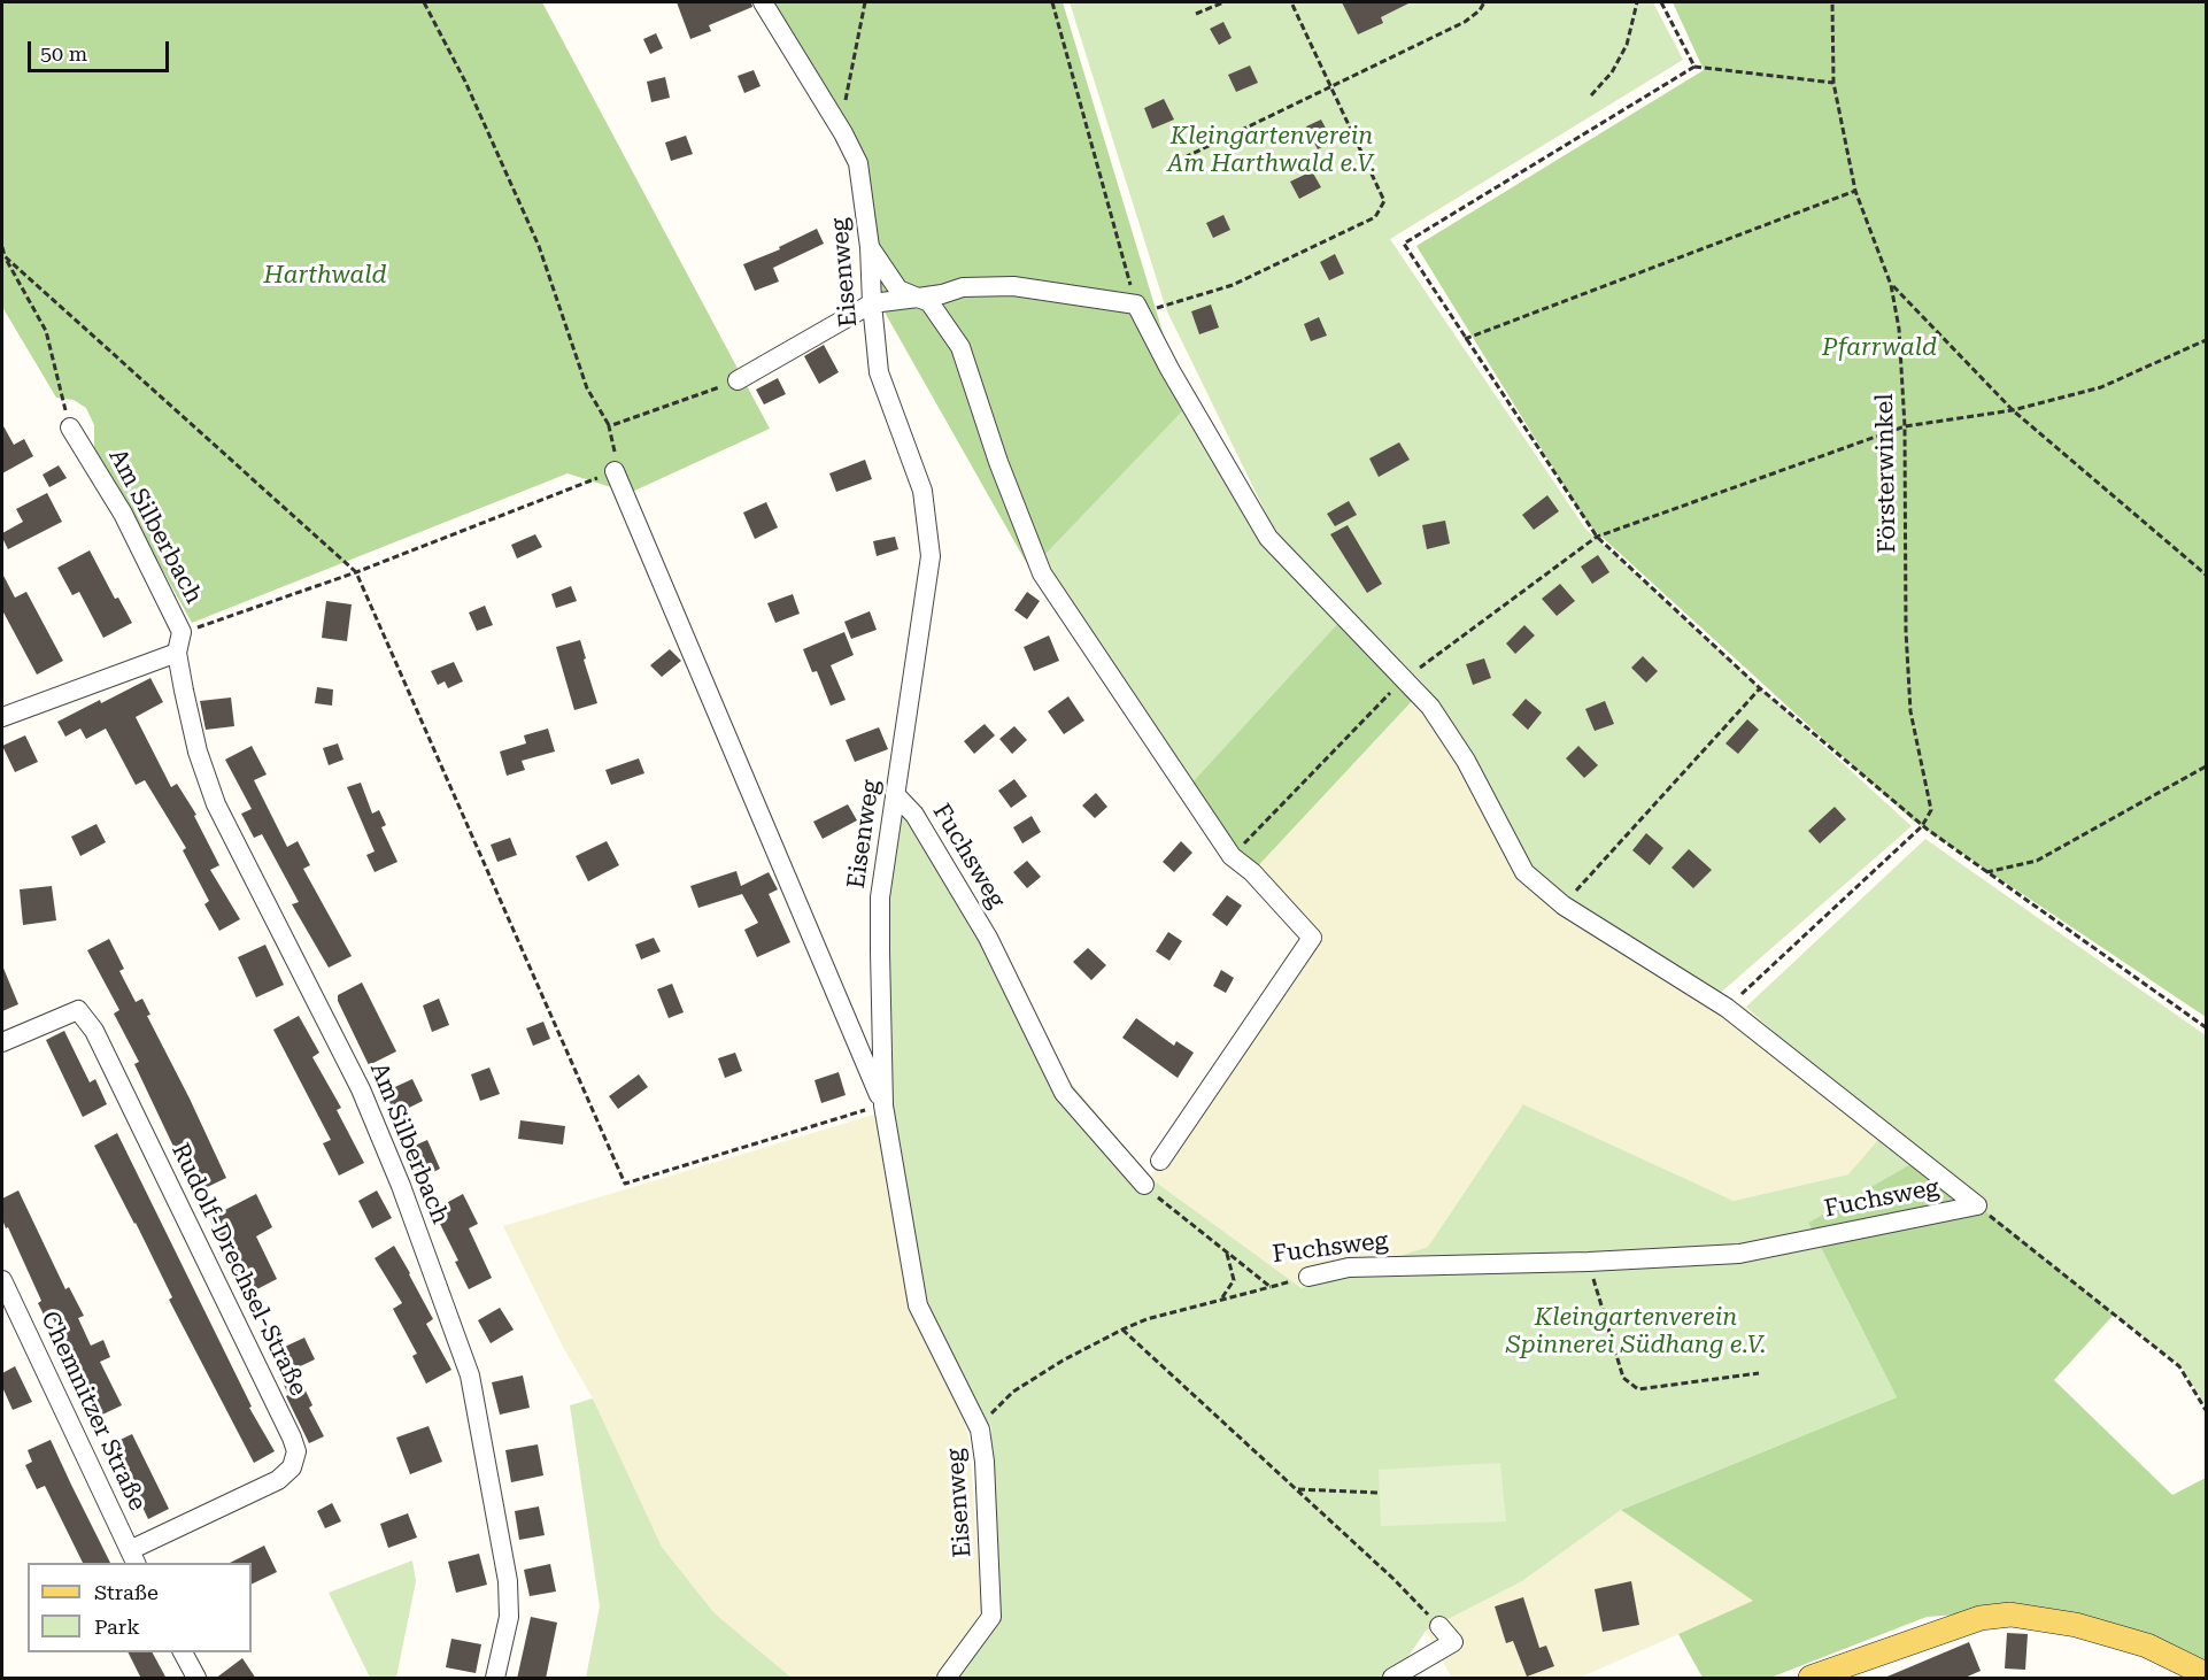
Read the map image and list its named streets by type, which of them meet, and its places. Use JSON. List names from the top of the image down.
{
  "streets": {
    "street": [
      "Eisenweg",
      "Am Silberbach",
      "Fuchsweg",
      "Rudolf-Drechsel-Straße",
      "Chemnitzer Straße"
    ],
    "path": ["Försterwinkel"]
  },
  "crossings": [
    ["Eisenweg", "Fuchsweg"],
    ["Rudolf-Drechsel-Straße", "Chemnitzer Straße"]
  ],
  "parks": [
    "Kleingartenverein Am Harthwald e.V.",
    "Harthwald",
    "Pfarrwald",
    "Kleingartenverein Spinnerei Südhang e.V."
  ],
  "legend": ["Straße", "Park"],
  "scale_bar": "50 m"
}
